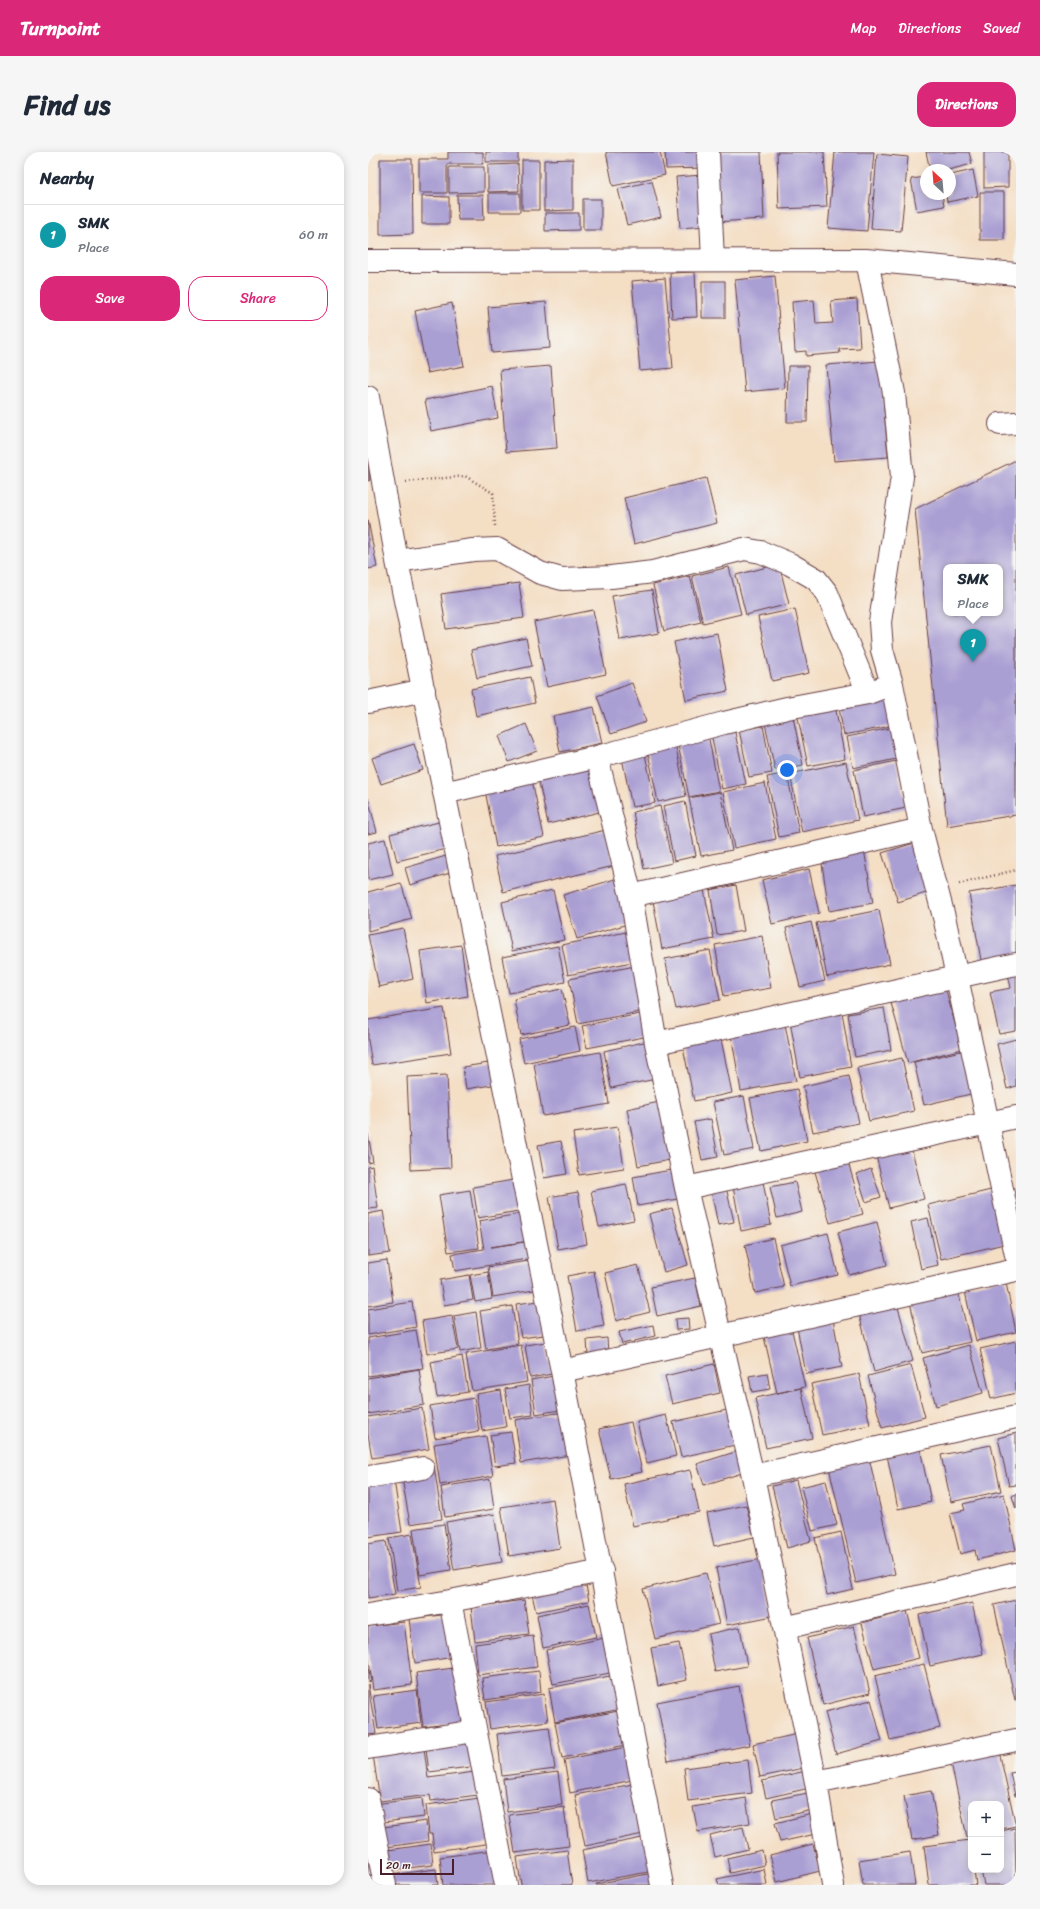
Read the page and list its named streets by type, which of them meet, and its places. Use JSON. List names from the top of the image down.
{
  "scale_bar": "20 m",
  "north": "top left",
  "page": {
    "header": "Turnpoint",
    "nav": ["Map", "Directions", "Saved"],
    "title": "Find us",
    "buttons": [
      "Directions",
      ["Save", "Share"]
    ],
    "heading": "Nearby",
    "list": [
      {
        "mark": "1",
        "name": "SMK",
        "note": "Place",
        "value": "60 m"
      }
    ],
    "popup": ["SMK", "Place"],
    "pins": "1",
    "map_buttons": ["+", "−"],
    "scale": "20 m"
  }
}
